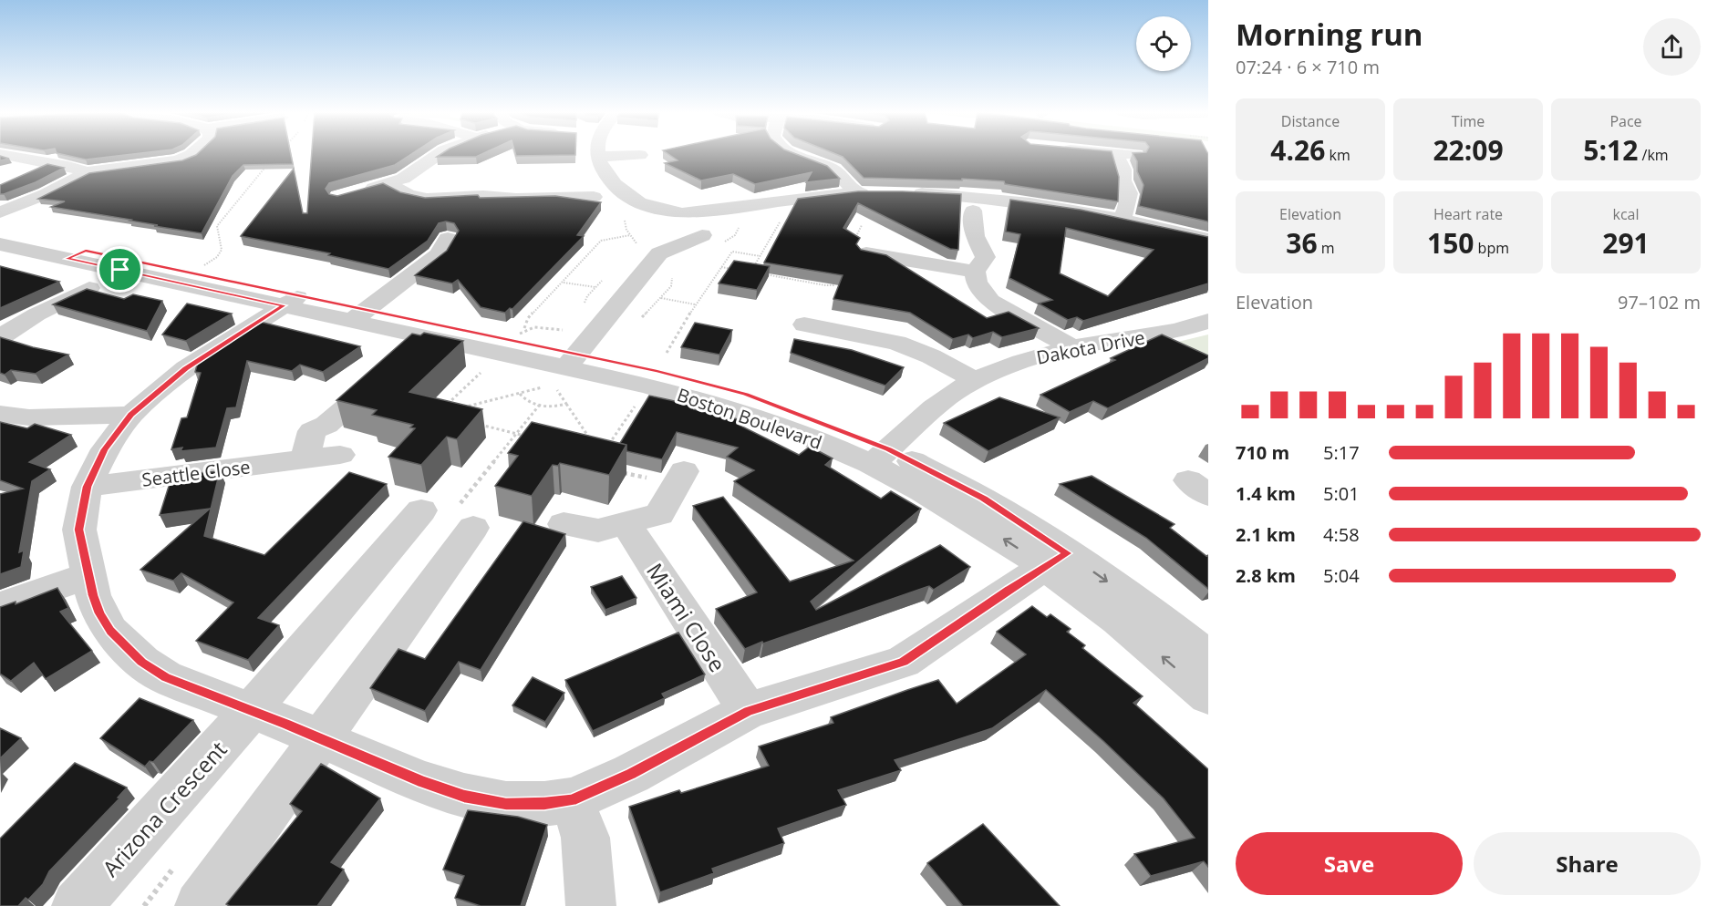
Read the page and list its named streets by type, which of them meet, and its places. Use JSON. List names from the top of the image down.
{
  "streets": {
    "street": [
      "Dakota Drive",
      "Boston Boulevard",
      "Seattle Close",
      "Miami Close",
      "Arizona Crescent"
    ]
  },
  "crossings": [
    ["Dakota Drive", "Boston Boulevard"]
  ],
  "page": {
    "heading": ["Morning run", "07:24 · 6 × 710 m"],
    "stats": [
      ["Distance", "4.26 km"],
      ["Time", "22:09"],
      ["Pace", "5:12 /km"],
      ["Elevation", "36 m"],
      ["Heart rate", "150 bpm"],
      ["kcal", "291"]
    ],
    "chart": ["Elevation", "97–102 m"],
    "list": [
      {
        "name": "710 m",
        "note": "5:17"
      },
      {
        "name": "1.4 km",
        "note": "5:01"
      },
      {
        "name": "2.1 km",
        "note": "4:58"
      },
      {
        "name": "2.8 km",
        "note": "5:04"
      }
    ],
    "buttons": ["Save", "Share"]
  }
}
